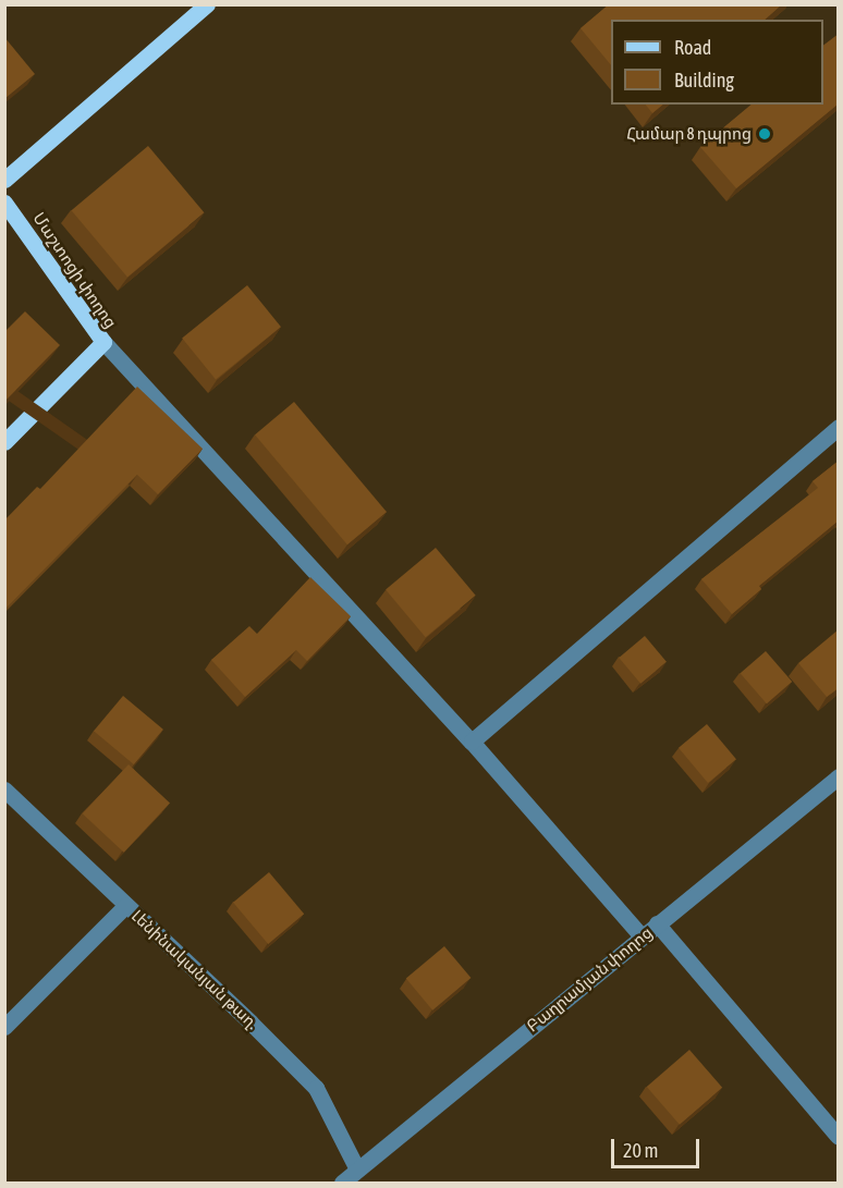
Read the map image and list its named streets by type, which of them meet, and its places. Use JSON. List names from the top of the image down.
{
  "streets": {
    "main road": ["Մաշտոցի փողոց"],
    "street": ["Լենինականյան թաղ.", "Բաղրամյան փողոց"]
  },
  "crossings": [
    ["Լենինականյան թաղ.", "Բաղրամյան փողոց"]
  ],
  "places": ["Համար 8 դպրոց"],
  "legend": ["Road", "Building"],
  "scale_bar": "20 m"
}
